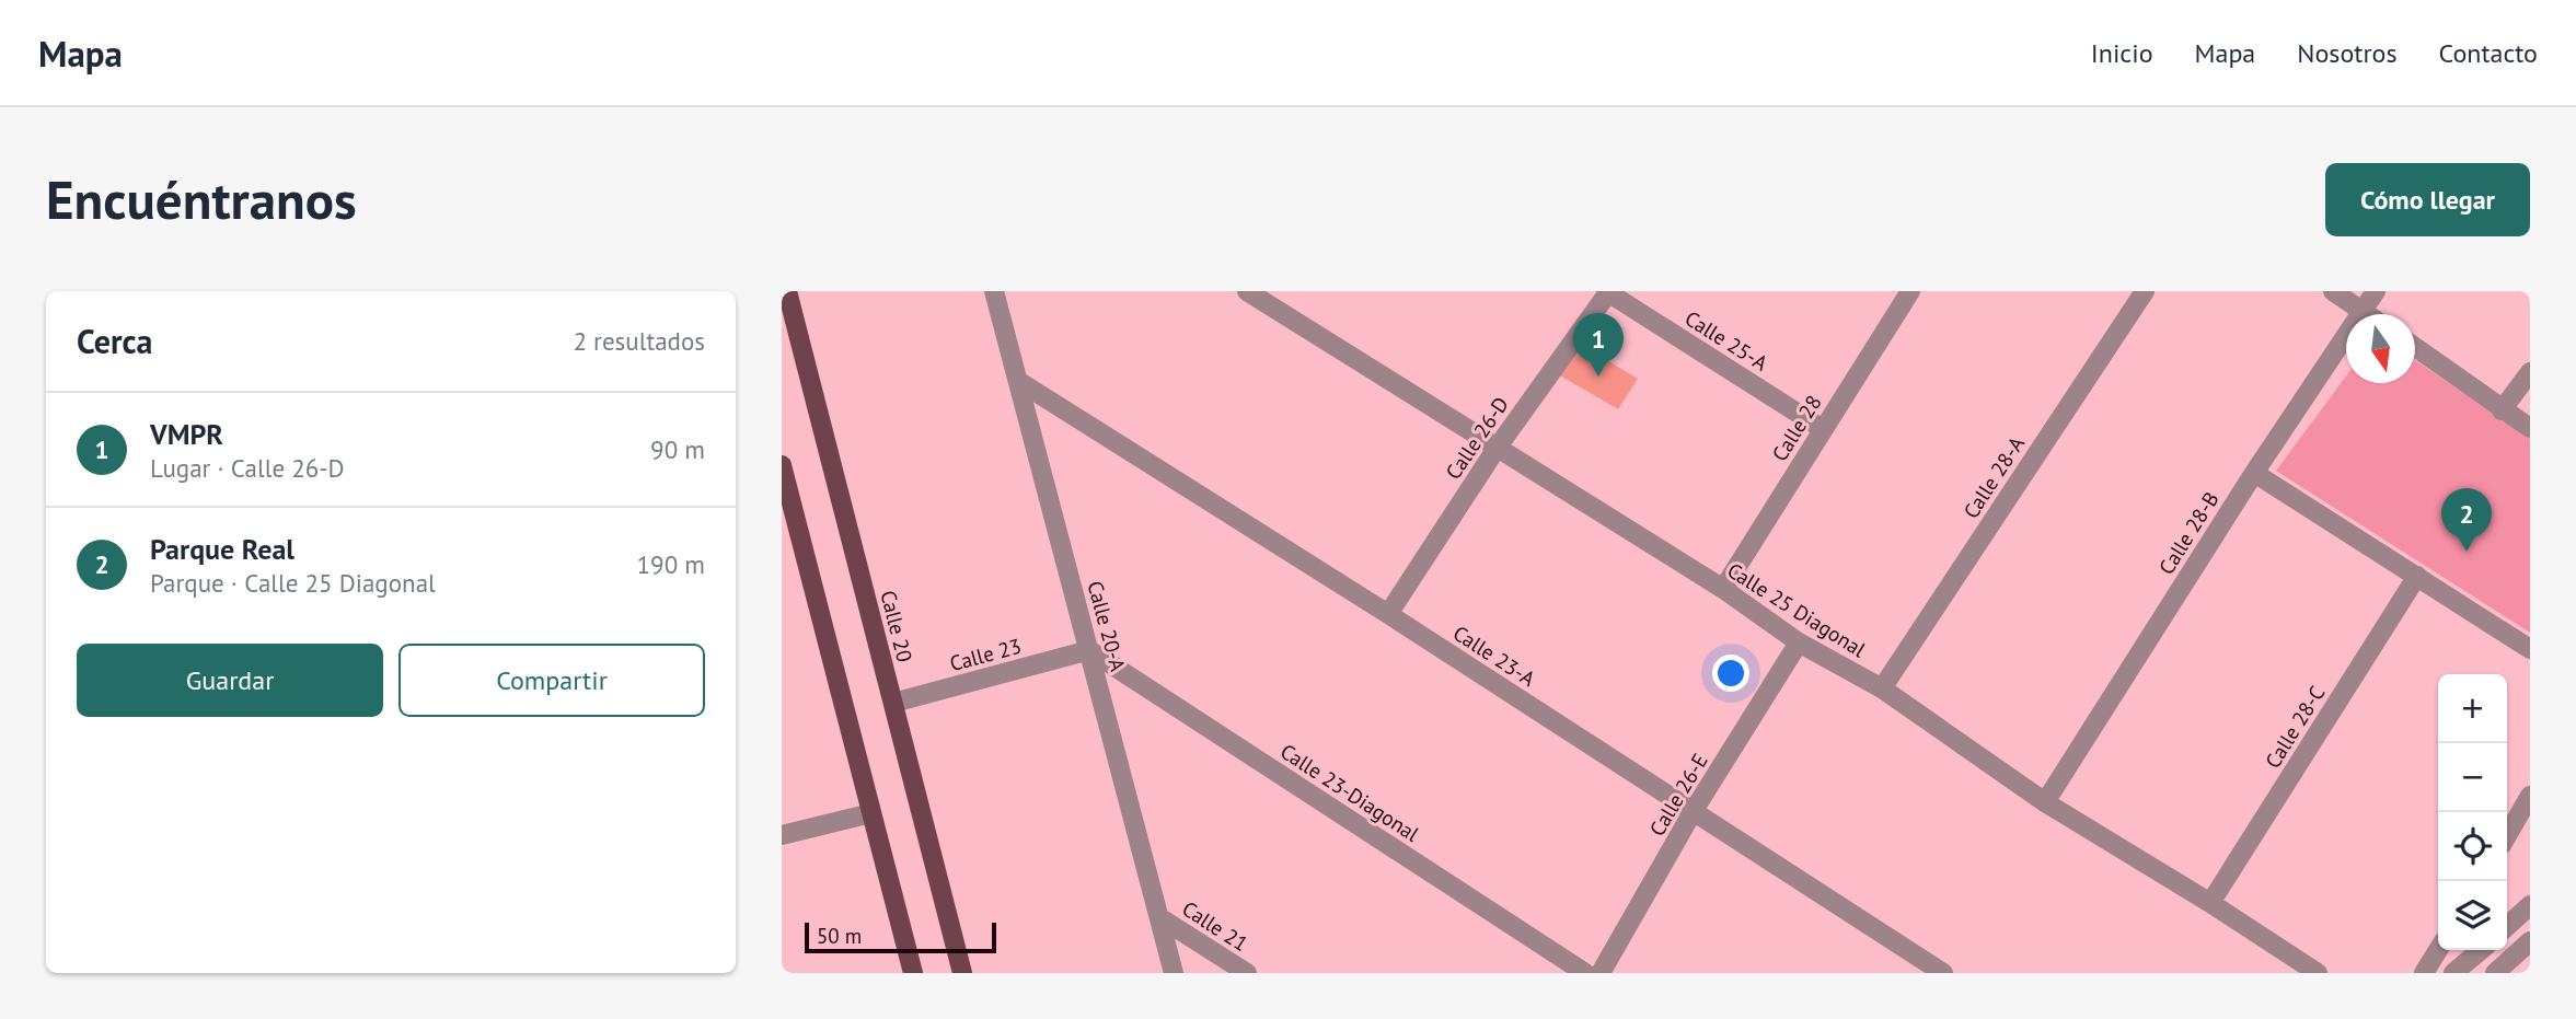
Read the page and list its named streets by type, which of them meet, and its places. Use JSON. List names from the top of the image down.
{
  "streets": {
    "main road": ["Calle 20"],
    "street": [
      "Calle 25-A",
      "Calle 28",
      "Calle 26-D",
      "Calle 28-A",
      "Calle 28-B",
      "Calle 25 Diagonal",
      "Calle 20-A",
      "Calle 23",
      "Calle 23-A",
      "Calle 28-C",
      "Calle 23-Diagonal",
      "Calle 26-E",
      "Calle 21"
    ]
  },
  "crossings": [
    ["Calle 25-A", "Calle 28"],
    ["Calle 25-A", "Calle 26-D"],
    ["Calle 28", "Calle 25 Diagonal"],
    ["Calle 26-D", "Calle 25 Diagonal"],
    ["Calle 26-D", "Calle 23-A"],
    ["Calle 28-A", "Calle 25 Diagonal"],
    ["Calle 28-B", "Calle 25 Diagonal"],
    ["Calle 25 Diagonal", "Calle 28-C"],
    ["Calle 25 Diagonal", "Calle 26-E"],
    ["Calle 20", "Calle 23"],
    ["Calle 20-A", "Calle 23"],
    ["Calle 20-A", "Calle 23-A"],
    ["Calle 20-A", "Calle 23-Diagonal"],
    ["Calle 20-A", "Calle 21"],
    ["Calle 23", "Calle 23-Diagonal"],
    ["Calle 23-A", "Calle 26-E"]
  ],
  "scale_bar": "50 m",
  "north": "bottom",
  "page": {
    "header": "Mapa",
    "nav": [
      "Inicio",
      "Mapa",
      "Nosotros",
      "Contacto"
    ],
    "buttons": [
      "Cómo llegar",
      ["Guardar", "Compartir"]
    ],
    "title": "Encuéntranos",
    "heading": ["Cerca", "2 resultados"],
    "pins": ["1", "2"],
    "list": [
      {
        "mark": "1",
        "name": "VMPR",
        "note": "Lugar · Calle 26-D",
        "value": "90 m"
      },
      {
        "mark": "2",
        "name": "Parque Real",
        "note": "Parque · Calle 25 Diagonal",
        "value": "190 m"
      }
    ],
    "map_buttons": ["+", "−"],
    "scale": "50 m"
  }
}
